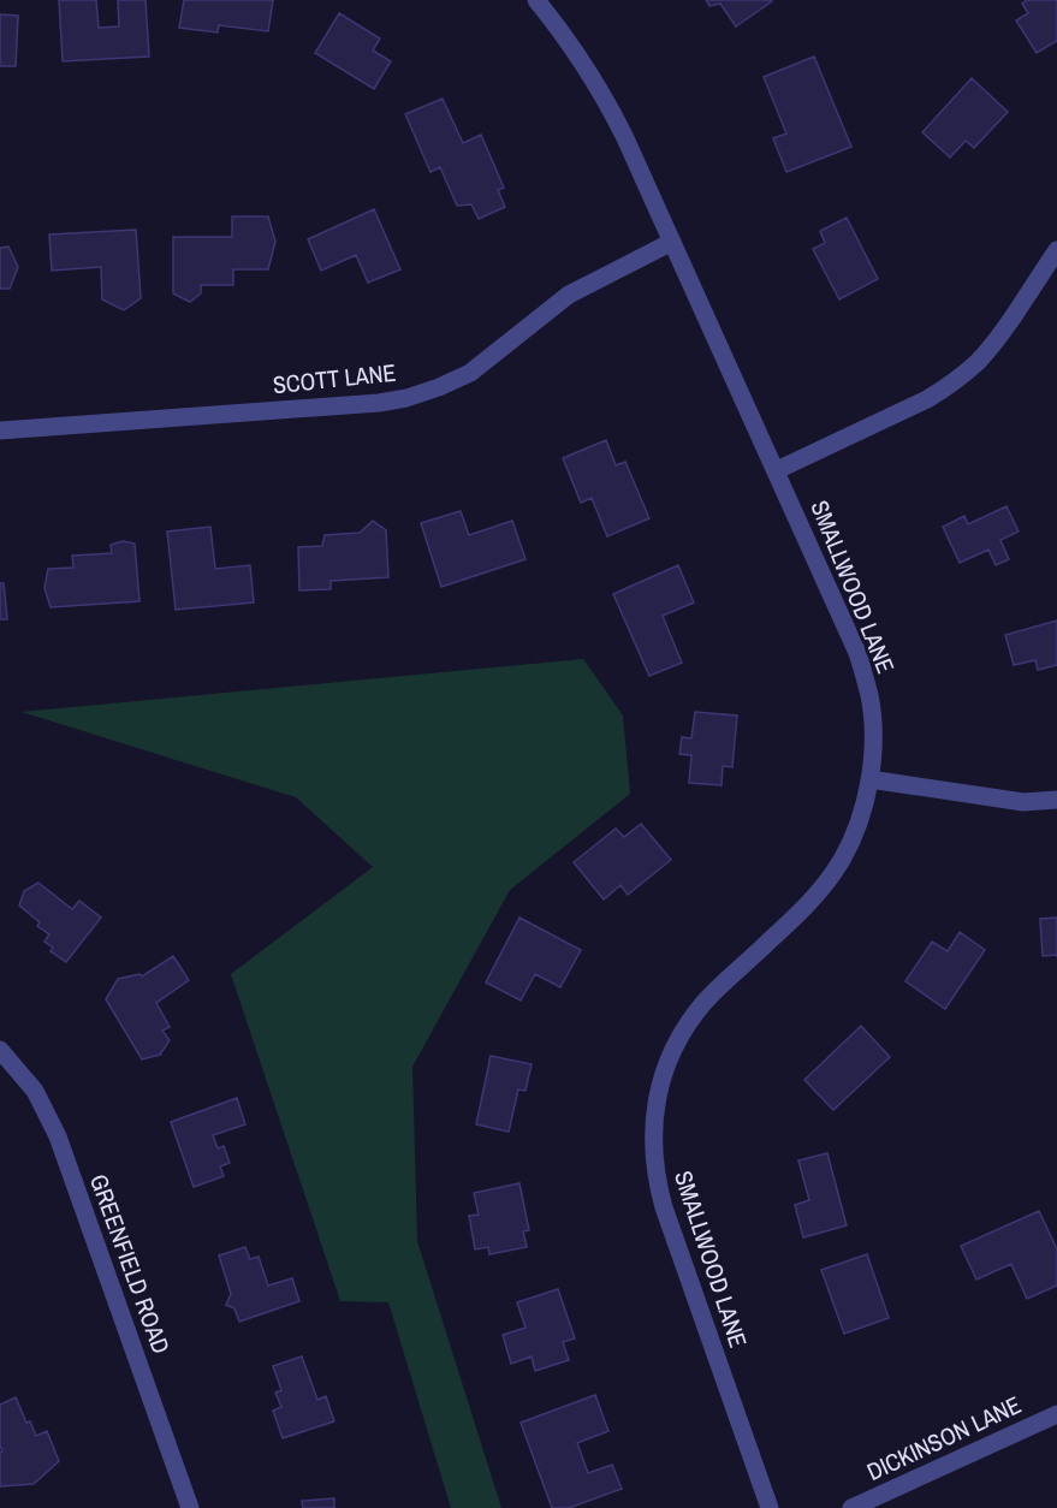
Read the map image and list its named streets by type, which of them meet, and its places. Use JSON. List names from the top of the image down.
{
  "streets": {
    "street": [
      "SCOTT LANE",
      "SMALLWOOD LANE",
      "GREENFIELD ROAD",
      "DICKINSON LANE"
    ]
  },
  "crossings": [
    ["SCOTT LANE", "SMALLWOOD LANE"]
  ]
}
